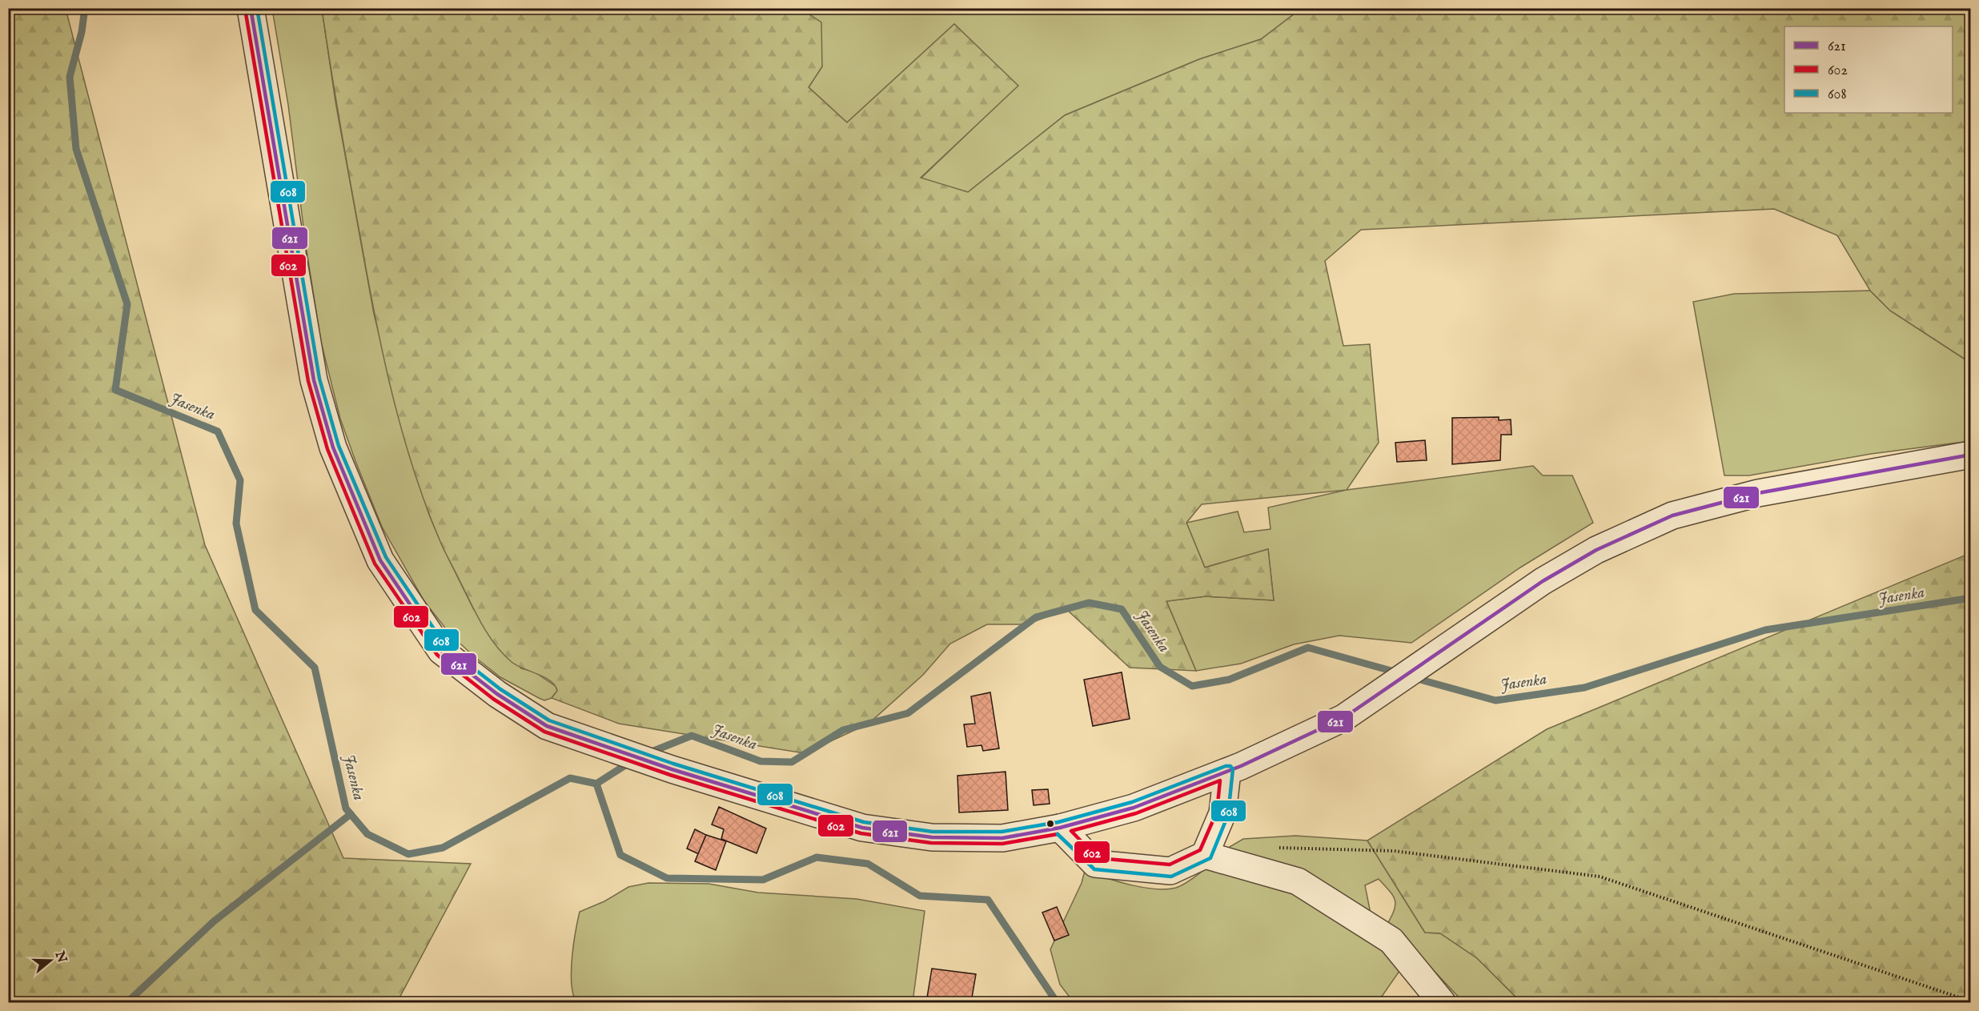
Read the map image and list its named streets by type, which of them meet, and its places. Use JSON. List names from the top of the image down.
{
  "water": ["Jasenka"],
  "lines": ["transit line 621", "transit line 608", "transit line 602"],
  "legend": ["621", "602", "608"],
  "north": "right"
}
